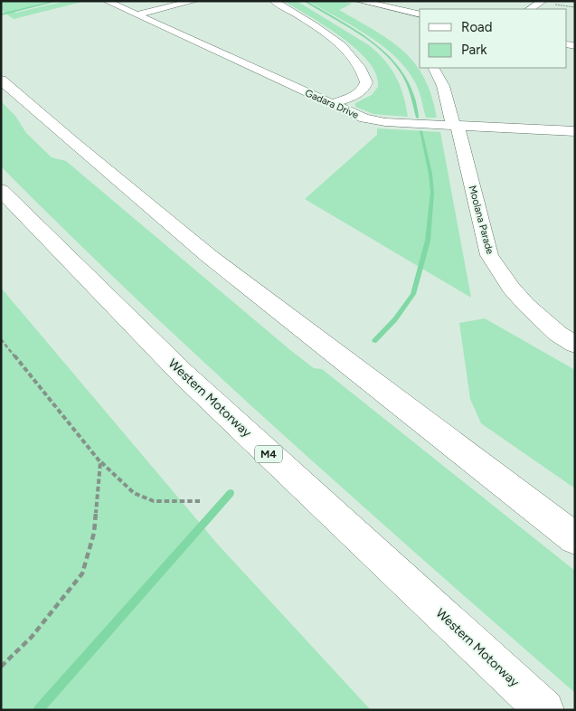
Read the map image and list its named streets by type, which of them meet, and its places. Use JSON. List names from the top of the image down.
{
  "streets": {
    "highway": ["Western Motorway", "M4"],
    "street": ["Gadara Drive", "Moolana Parade"]
  },
  "crossings": [
    ["Gadara Drive", "Moolana Parade"]
  ],
  "legend": ["Road", "Park"]
}
